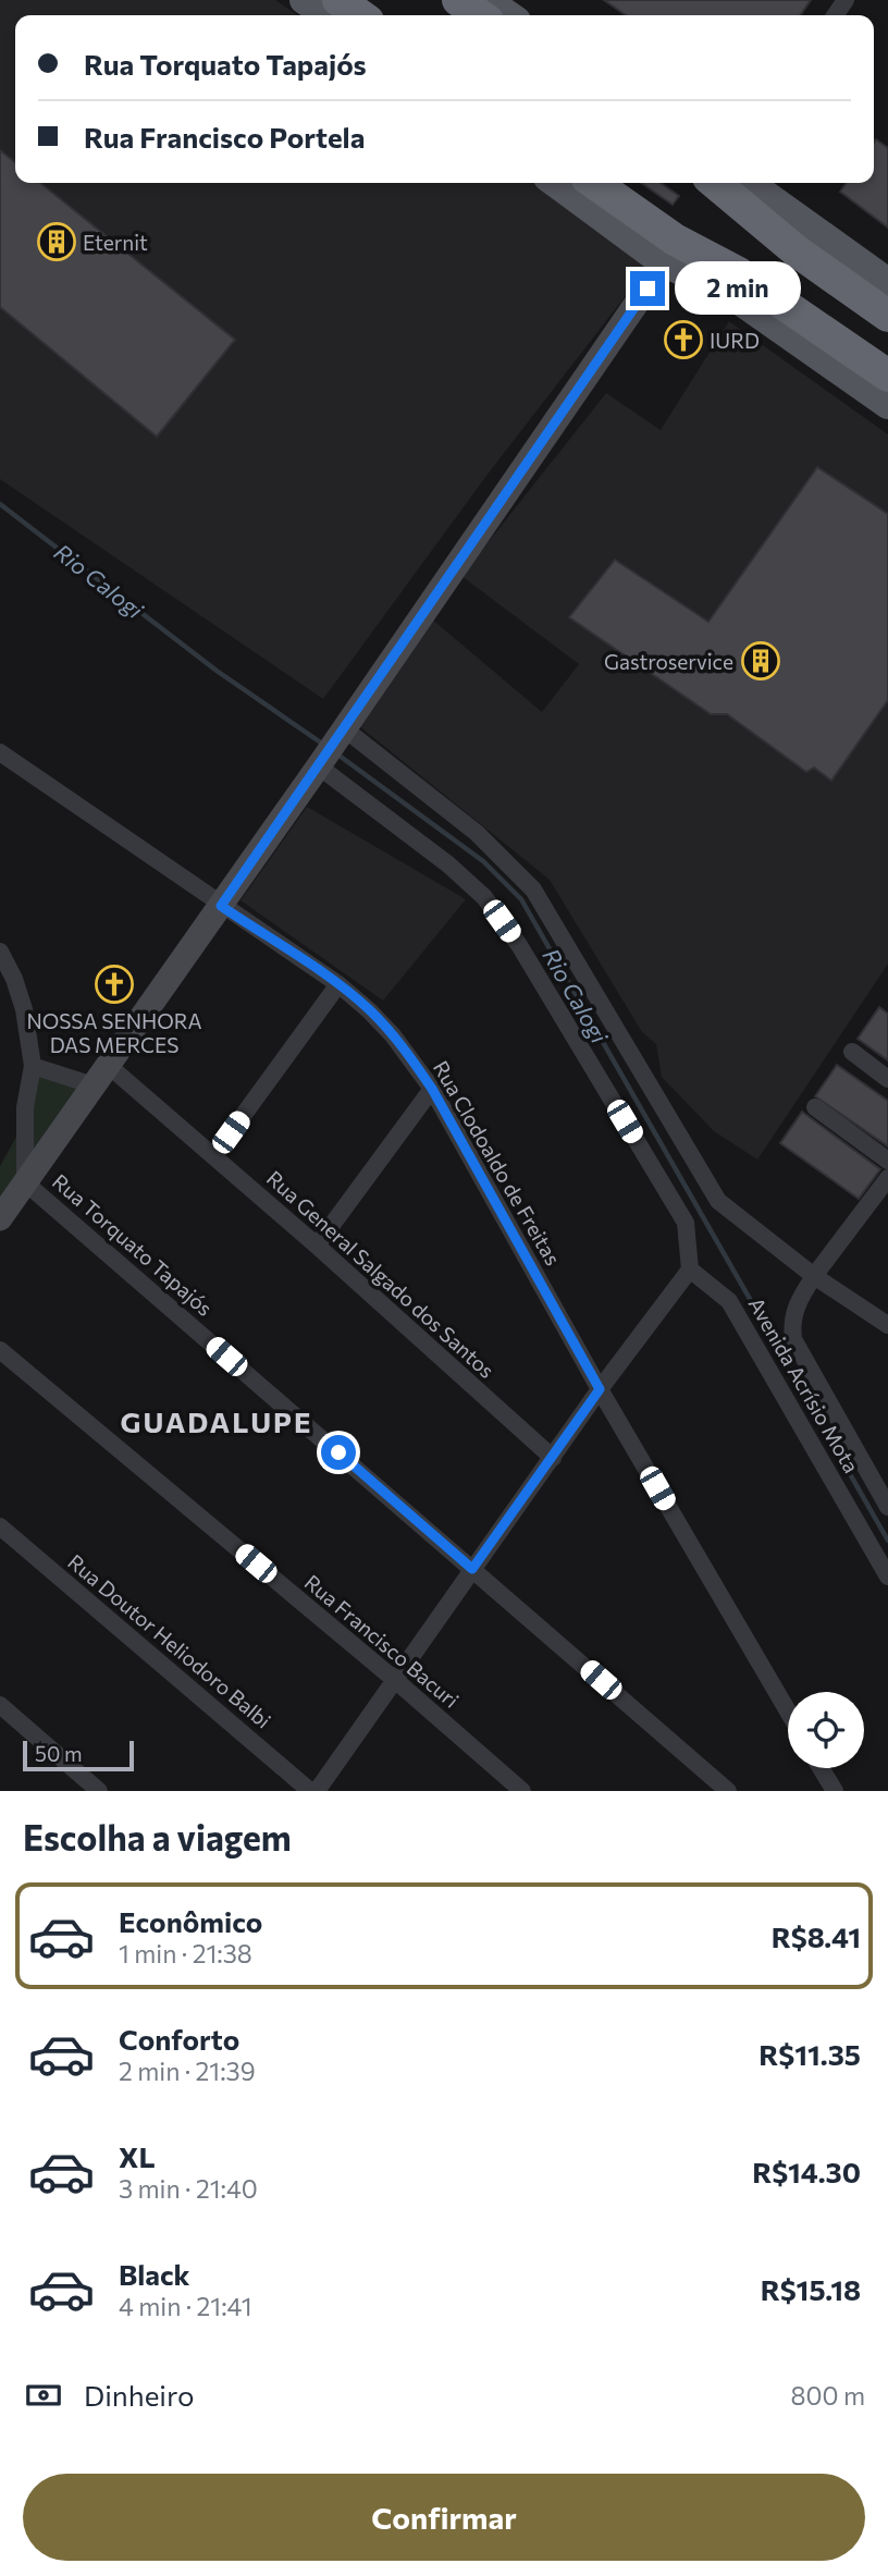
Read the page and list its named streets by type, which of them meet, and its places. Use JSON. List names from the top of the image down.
{
  "streets": {
    "street": [
      "Rua Clodoaldo de Freitas",
      "Rua Torquato Tapajós",
      "Rua General Salgado dos Santos",
      "Avenida Acrísio Mota",
      "Rua Doutor Heliodoro Balbi",
      "Rua Francisco Bacuri"
    ]
  },
  "districts": ["GUADALUPE"],
  "water": ["Rio Calogi"],
  "places": {
    "building": ["Eternit", "Gastroservice"],
    "church": ["IURD", "NOSSA SENHORA DAS MERCES"]
  },
  "scale_bar": "50 m",
  "page": {
    "banner": ["Rua Torquato Tapajós", "Rua Francisco Portela"],
    "bubble": "2 min",
    "scale": "50 m",
    "heading": "Escolha a viagem",
    "list": [
      {
        "name": "Econômico",
        "note": "1 min · 21:38",
        "value": "R$8.41"
      },
      {
        "name": "Conforto",
        "note": "2 min · 21:39",
        "value": "R$11.35"
      },
      {
        "name": "XL",
        "note": "3 min · 21:40",
        "value": "R$14.30"
      },
      {
        "name": "Black",
        "note": "4 min · 21:41",
        "value": "R$15.18"
      }
    ],
    "pay": ["Dinheiro", "800 m"],
    "buttons": "Confirmar"
  }
}
